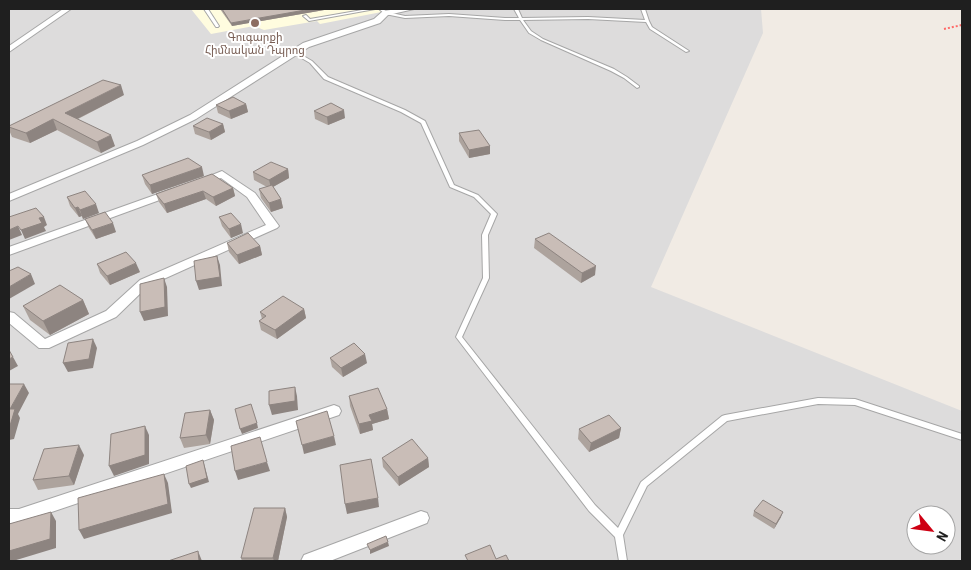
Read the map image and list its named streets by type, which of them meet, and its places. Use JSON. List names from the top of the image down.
{
  "places": ["Գուգարքի Հիմնական Դպրոց"],
  "north": "bottom right"
}
